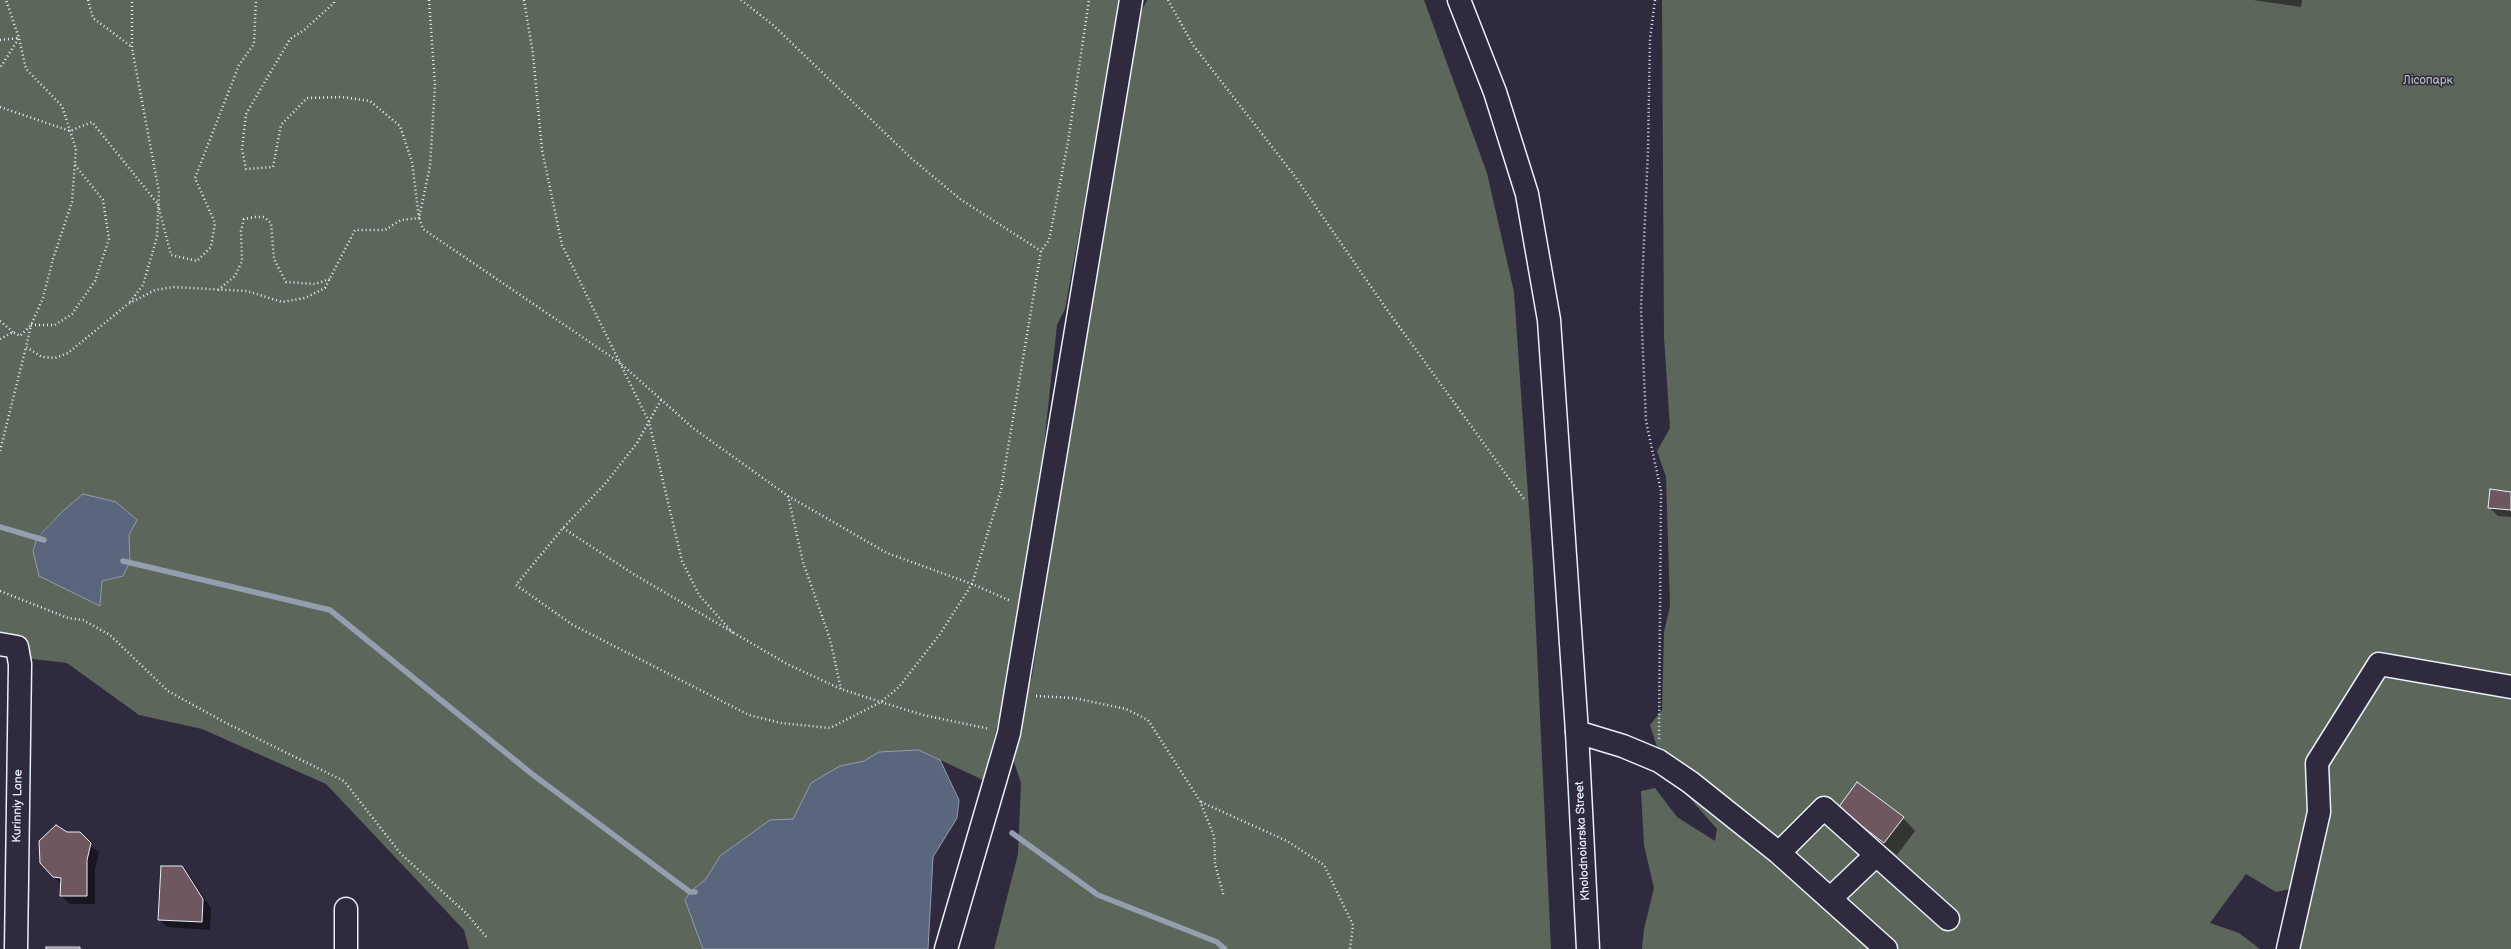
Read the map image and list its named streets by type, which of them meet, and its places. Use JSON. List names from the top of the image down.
{
  "streets": {
    "street": ["Kurinniy Lane", "Kholodnoiarska Street"]
  },
  "parks": ["Лісопарк"]
}
